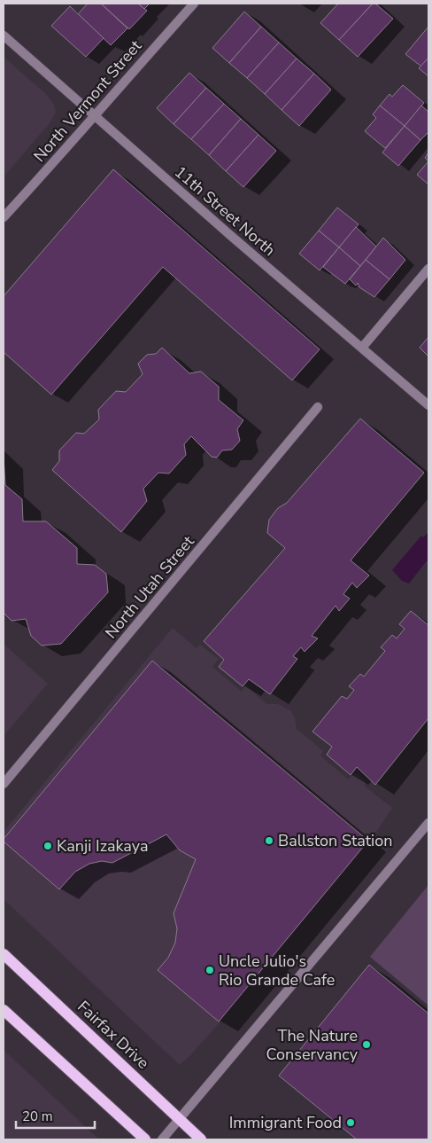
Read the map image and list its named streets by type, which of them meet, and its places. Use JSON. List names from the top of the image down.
{
  "streets": {
    "main road": ["Fairfax Drive"],
    "street": ["North Vermont Street", "11th Street North", "North Utah Street"]
  },
  "crossings": [
    ["North Vermont Street", "11th Street North"]
  ],
  "places": [
    "Ballston Station",
    "Kanji Izakaya",
    "Uncle Julio's Rio Grande Cafe",
    "The Nature Conservancy",
    "Immigrant Food"
  ],
  "scale_bar": "20 m"
}
